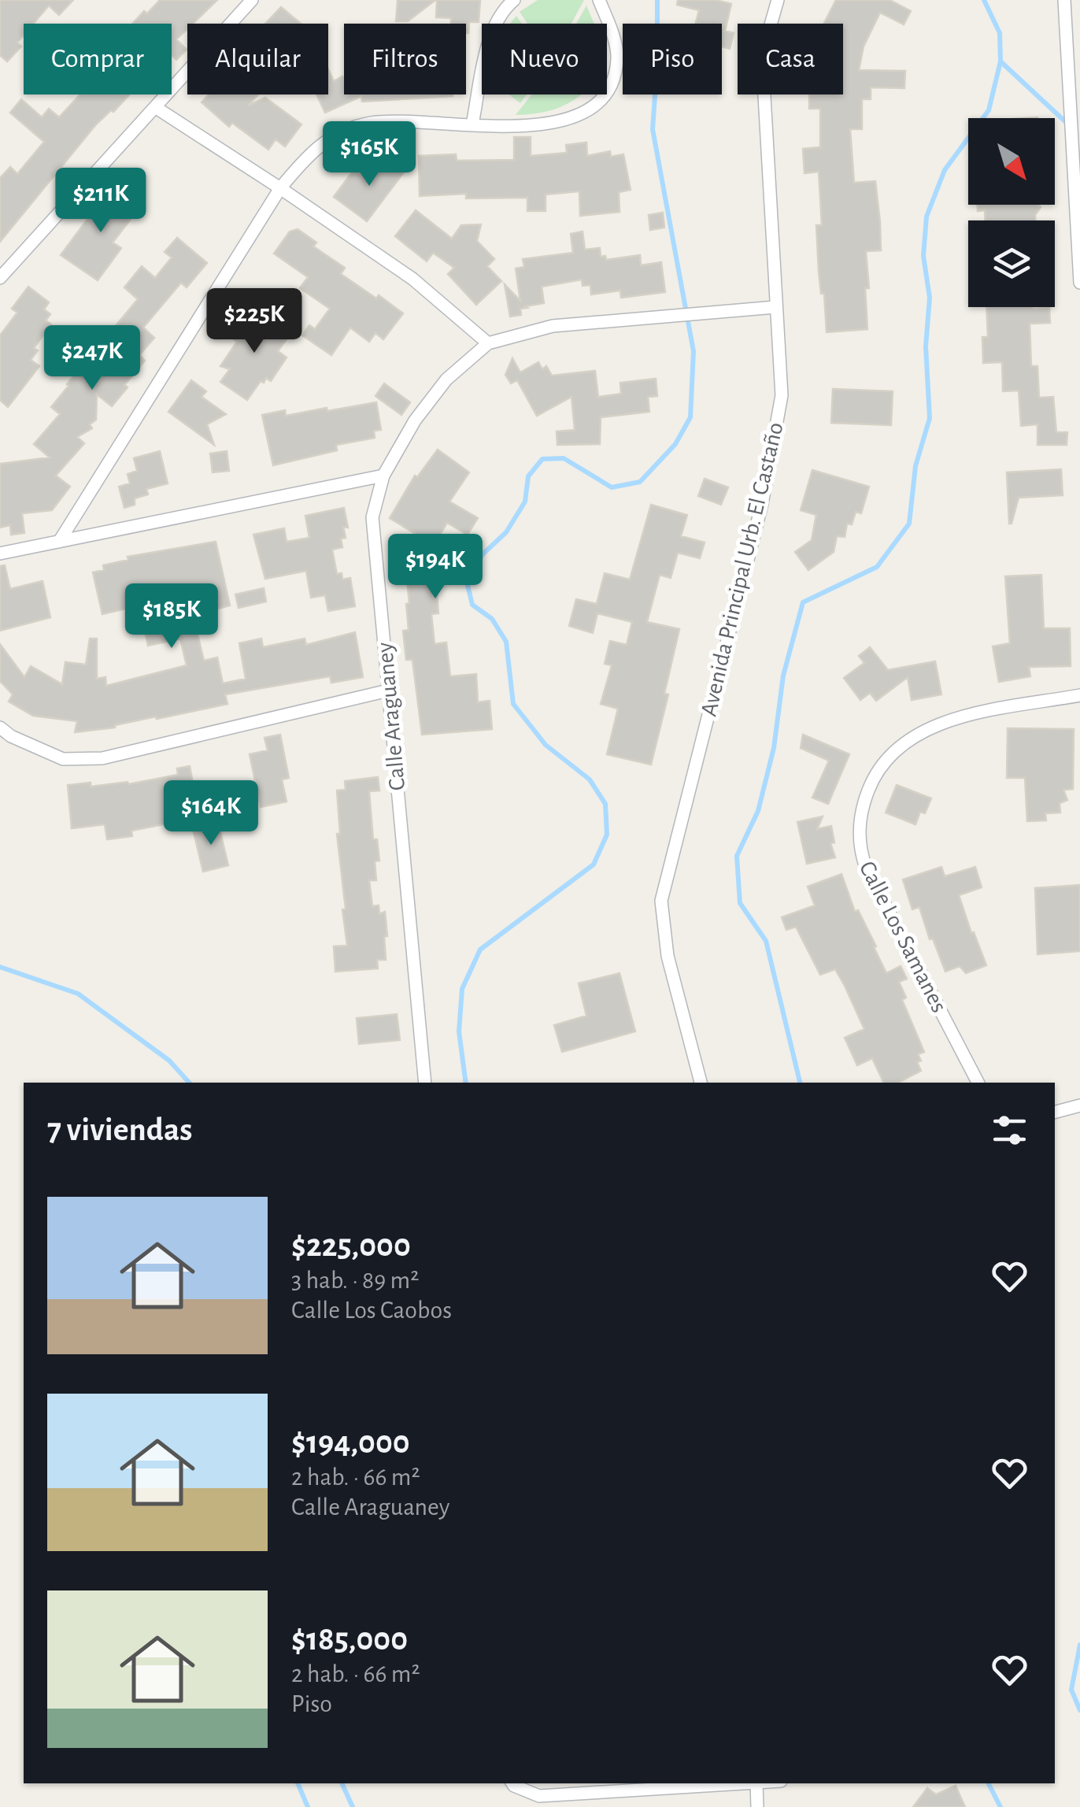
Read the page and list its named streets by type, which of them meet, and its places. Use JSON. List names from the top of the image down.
{
  "streets": {
    "street": ["Avenida Principal Urb. El Castaño", "Calle Araguaney", "Calle Los Samanes"]
  },
  "crossings": [
    ["Avenida Principal Urb. El Castaño", "Calle Araguaney"]
  ],
  "north": "bottom right",
  "page": {
    "chip": [
      "Comprar",
      "Alquilar",
      "Filtros",
      "Nuevo",
      "Piso",
      "Casa"
    ],
    "price": [
      "$165K",
      "$211K",
      "$225K",
      "$247K",
      "$194K",
      "$185K",
      "$164K"
    ],
    "heading": "7 viviendas",
    "list": [
      {
        "name": "$225,000",
        "note": "3 hab. · 89 m² · Calle Los Caobos"
      },
      {
        "name": "$194,000",
        "note": "2 hab. · 66 m² · Calle Araguaney"
      },
      {
        "name": "$185,000",
        "note": "2 hab. · 66 m² · Piso"
      }
    ]
  }
}
